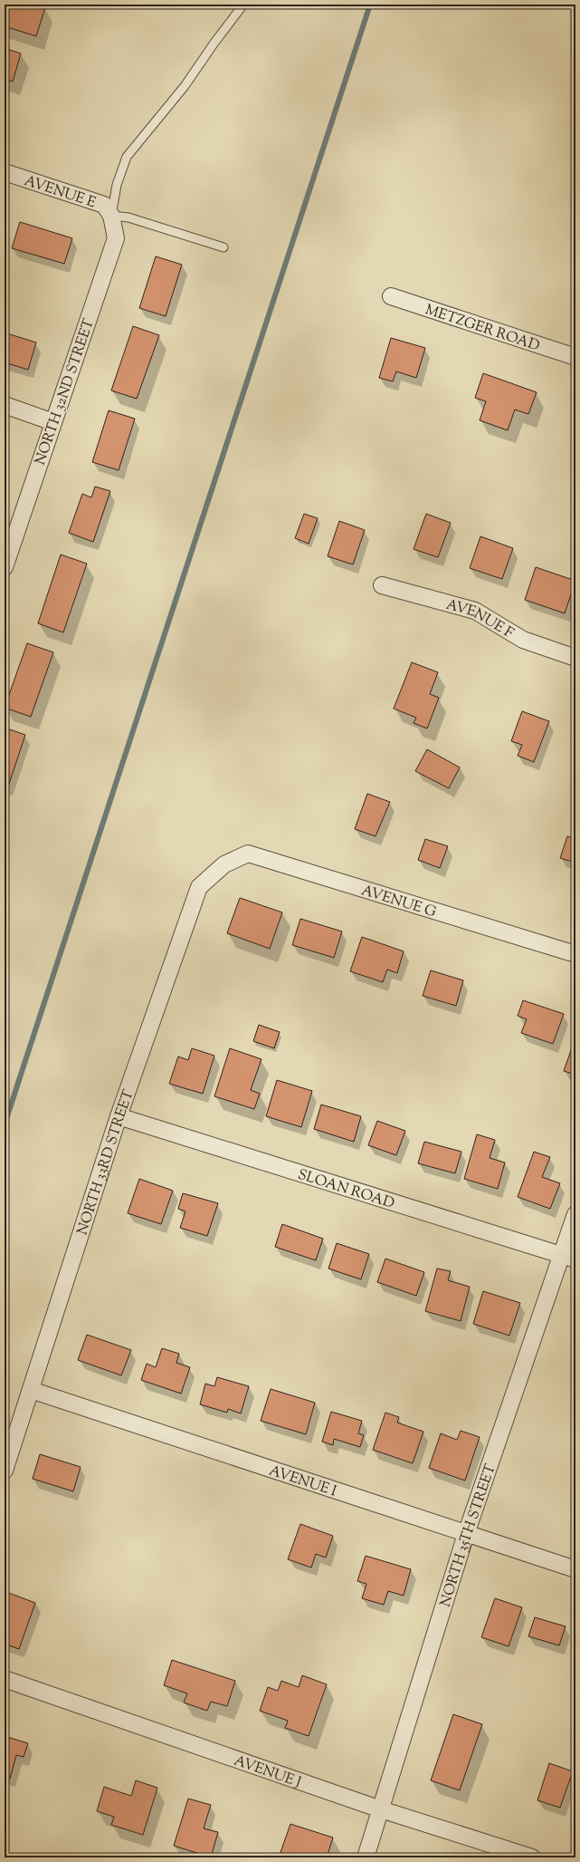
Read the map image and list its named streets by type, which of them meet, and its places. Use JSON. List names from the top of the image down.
{
  "streets": {
    "street": [
      "AVENUE E",
      "METZGER ROAD",
      "NORTH 32ND STREET",
      "AVENUE F",
      "AVENUE G",
      "NORTH 33RD STREET",
      "SLOAN ROAD",
      "AVENUE I",
      "NORTH 35TH STREET",
      "AVENUE J"
    ]
  },
  "crossings": [
    ["AVENUE E", "NORTH 32ND STREET"],
    ["AVENUE G", "NORTH 33RD STREET"],
    ["NORTH 33RD STREET", "SLOAN ROAD"],
    ["NORTH 33RD STREET", "AVENUE I"],
    ["SLOAN ROAD", "NORTH 35TH STREET"],
    ["AVENUE I", "NORTH 35TH STREET"],
    ["NORTH 35TH STREET", "AVENUE J"]
  ]
}
